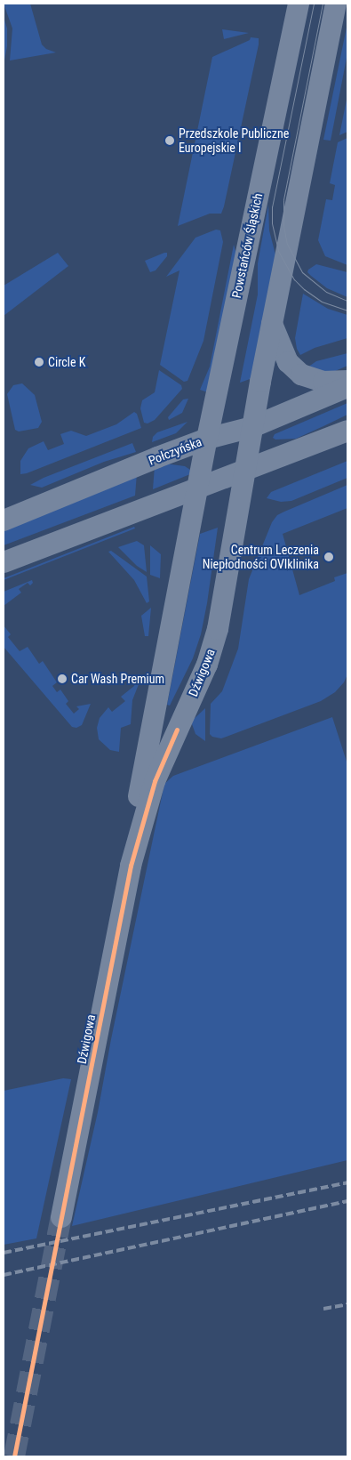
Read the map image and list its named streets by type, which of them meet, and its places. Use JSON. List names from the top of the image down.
{
  "streets": {
    "main road": ["Powstańców Śląskich", "Połczyńska", "Dźwigowa"]
  },
  "crossings": [
    ["Powstańców Śląskich", "Połczyńska"],
    ["Powstańców Śląskich", "Dźwigowa"]
  ],
  "places": [
    "Przedszkole Publiczne Europejskie I",
    "Circle K",
    "Centrum Leczenia Niepłodności OVIklinika",
    "Car Wash Premium"
  ]
}
